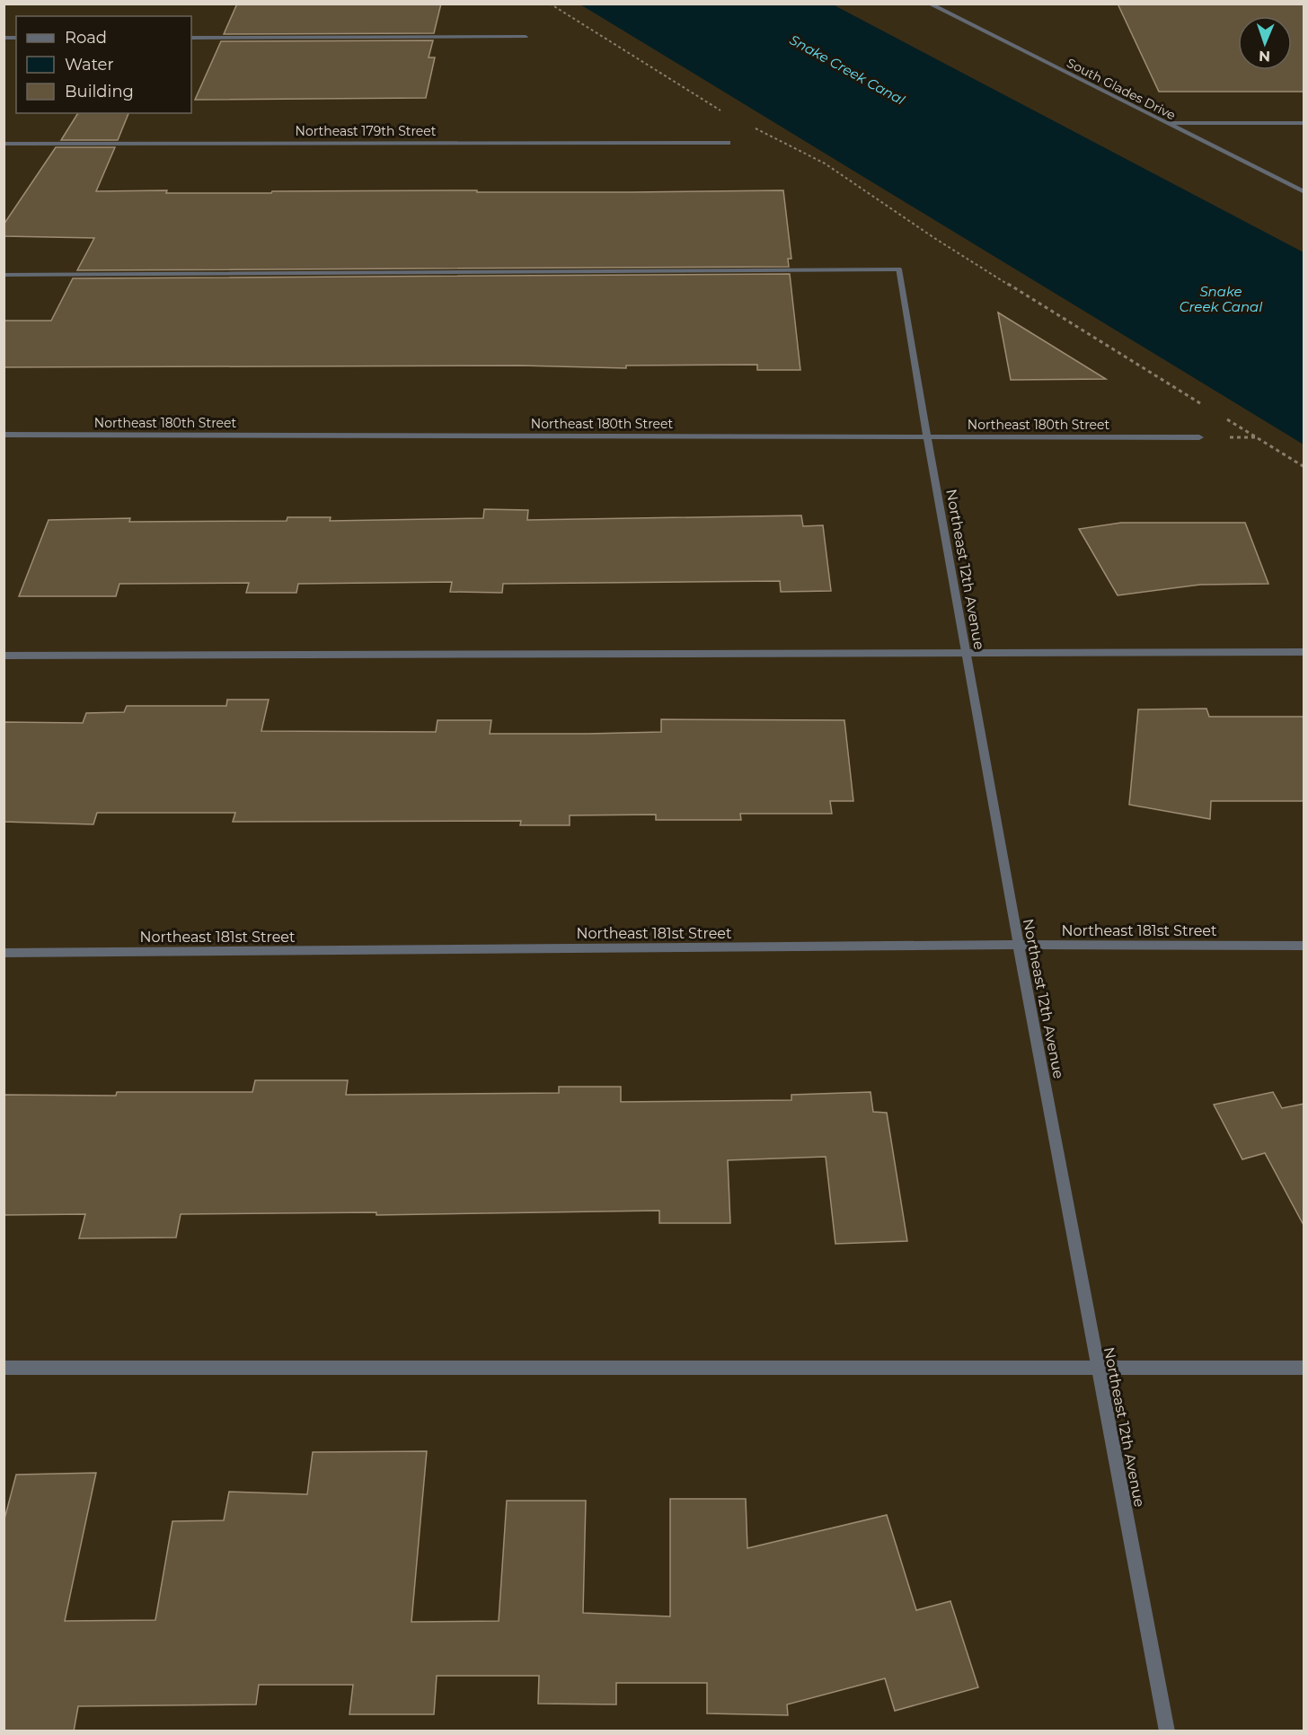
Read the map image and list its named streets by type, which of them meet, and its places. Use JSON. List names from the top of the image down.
{
  "streets": {
    "street": [
      "South Glades Drive",
      "Northeast 179th Street",
      "Northeast 180th Street",
      "Northeast 12th Avenue",
      "Northeast 181st Street"
    ]
  },
  "crossings": [
    ["Northeast 180th Street", "Northeast 12th Avenue"],
    ["Northeast 12th Avenue", "Northeast 181st Street"]
  ],
  "water": ["Snake Creek Canal"],
  "legend": ["Road", "Water", "Building"],
  "north": "bottom"
}
